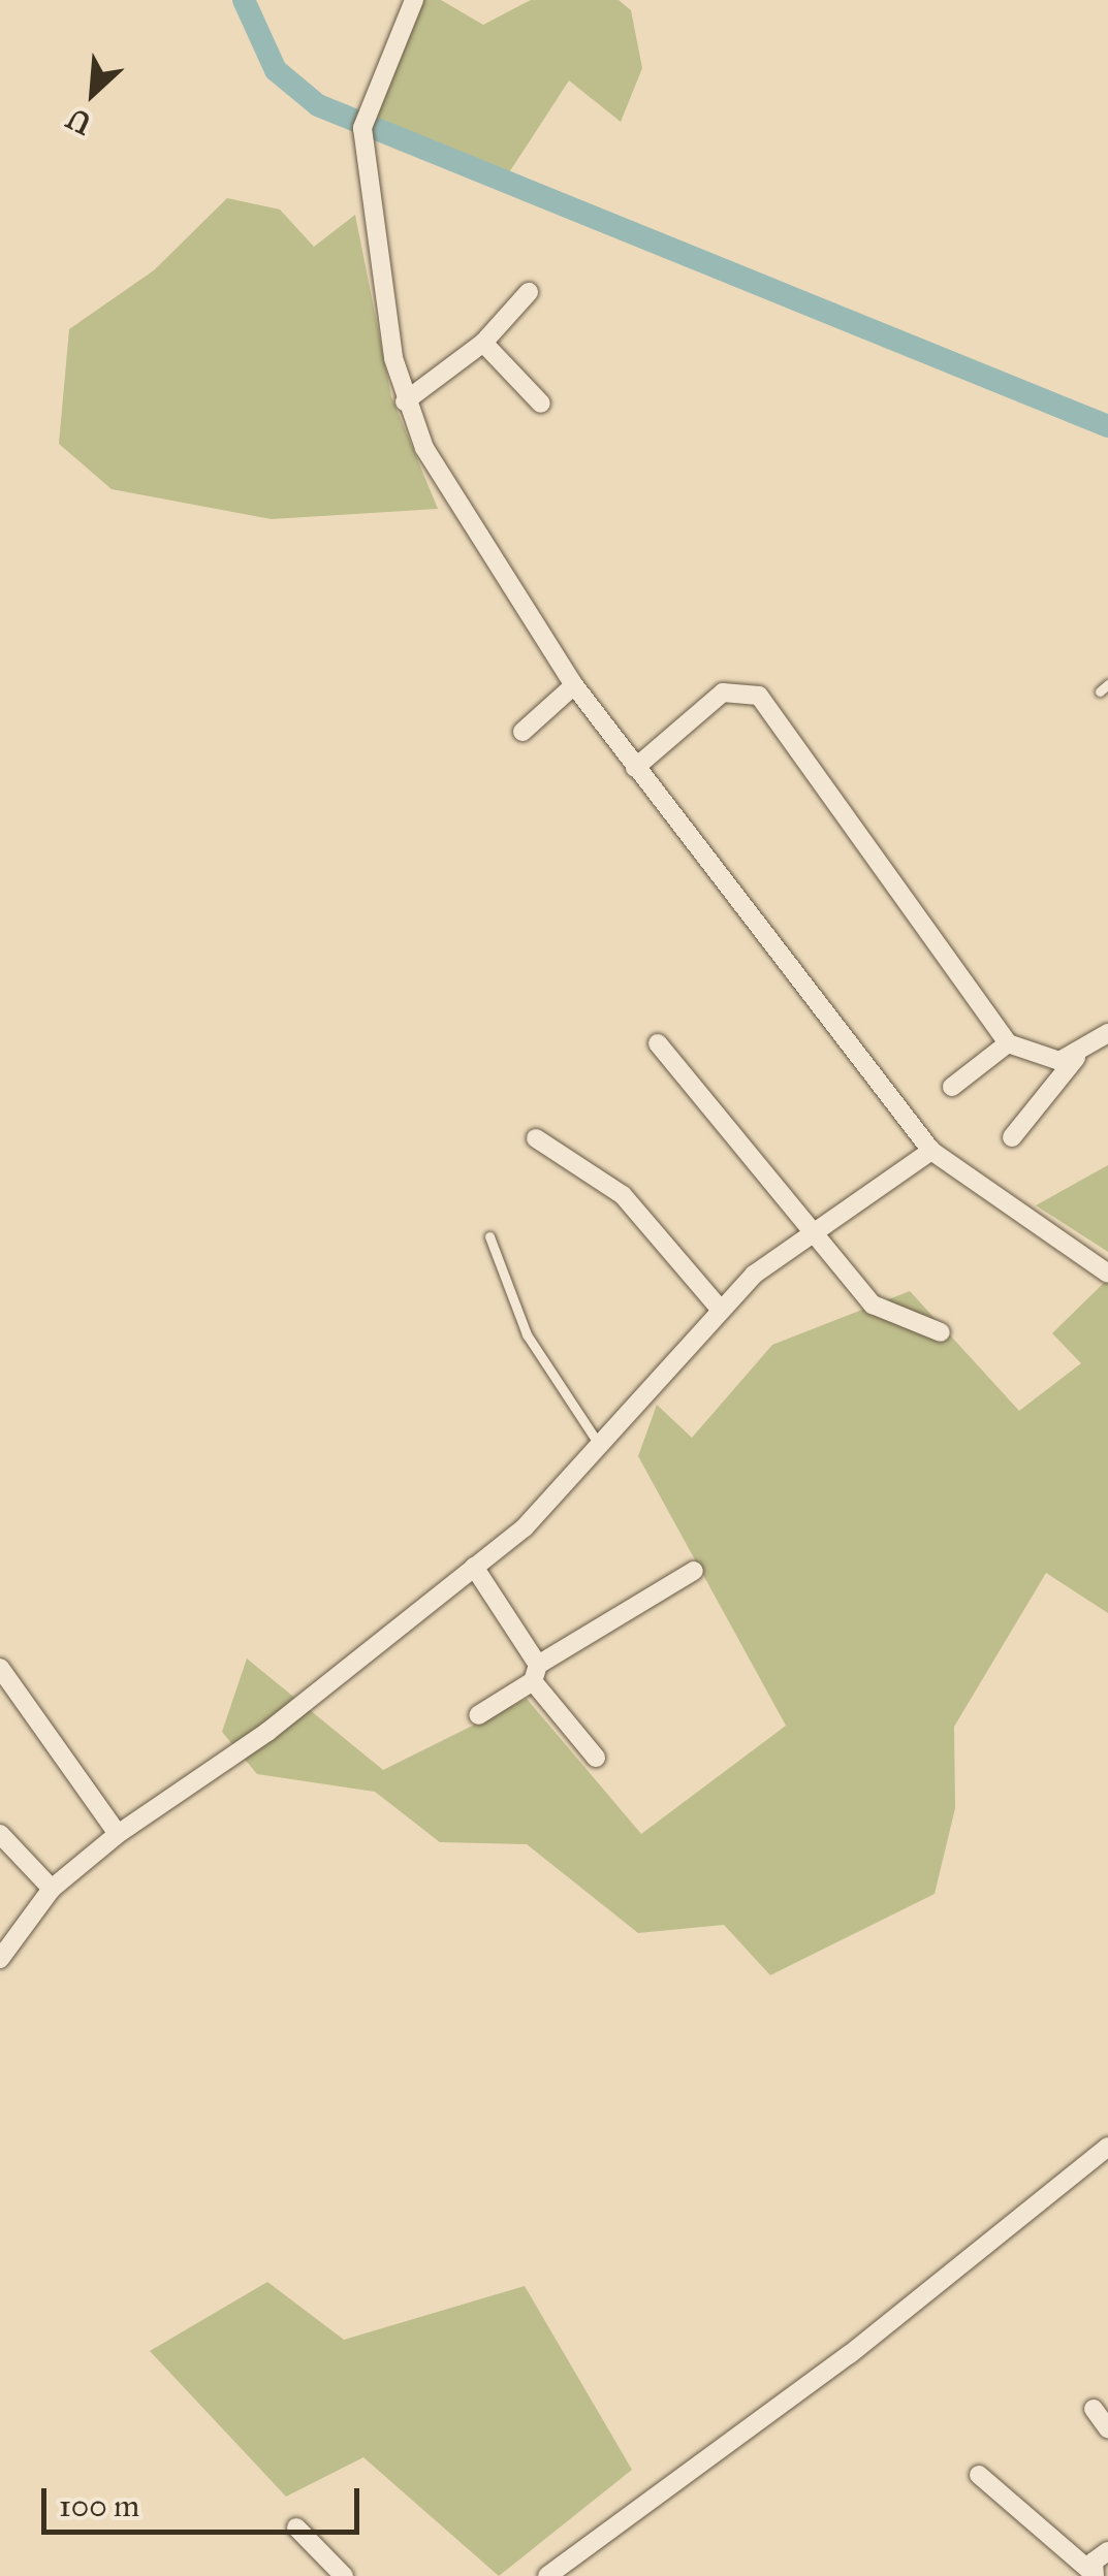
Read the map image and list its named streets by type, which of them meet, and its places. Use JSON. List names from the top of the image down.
{
  "scale_bar": "100 m",
  "north": "bottom left"
}
